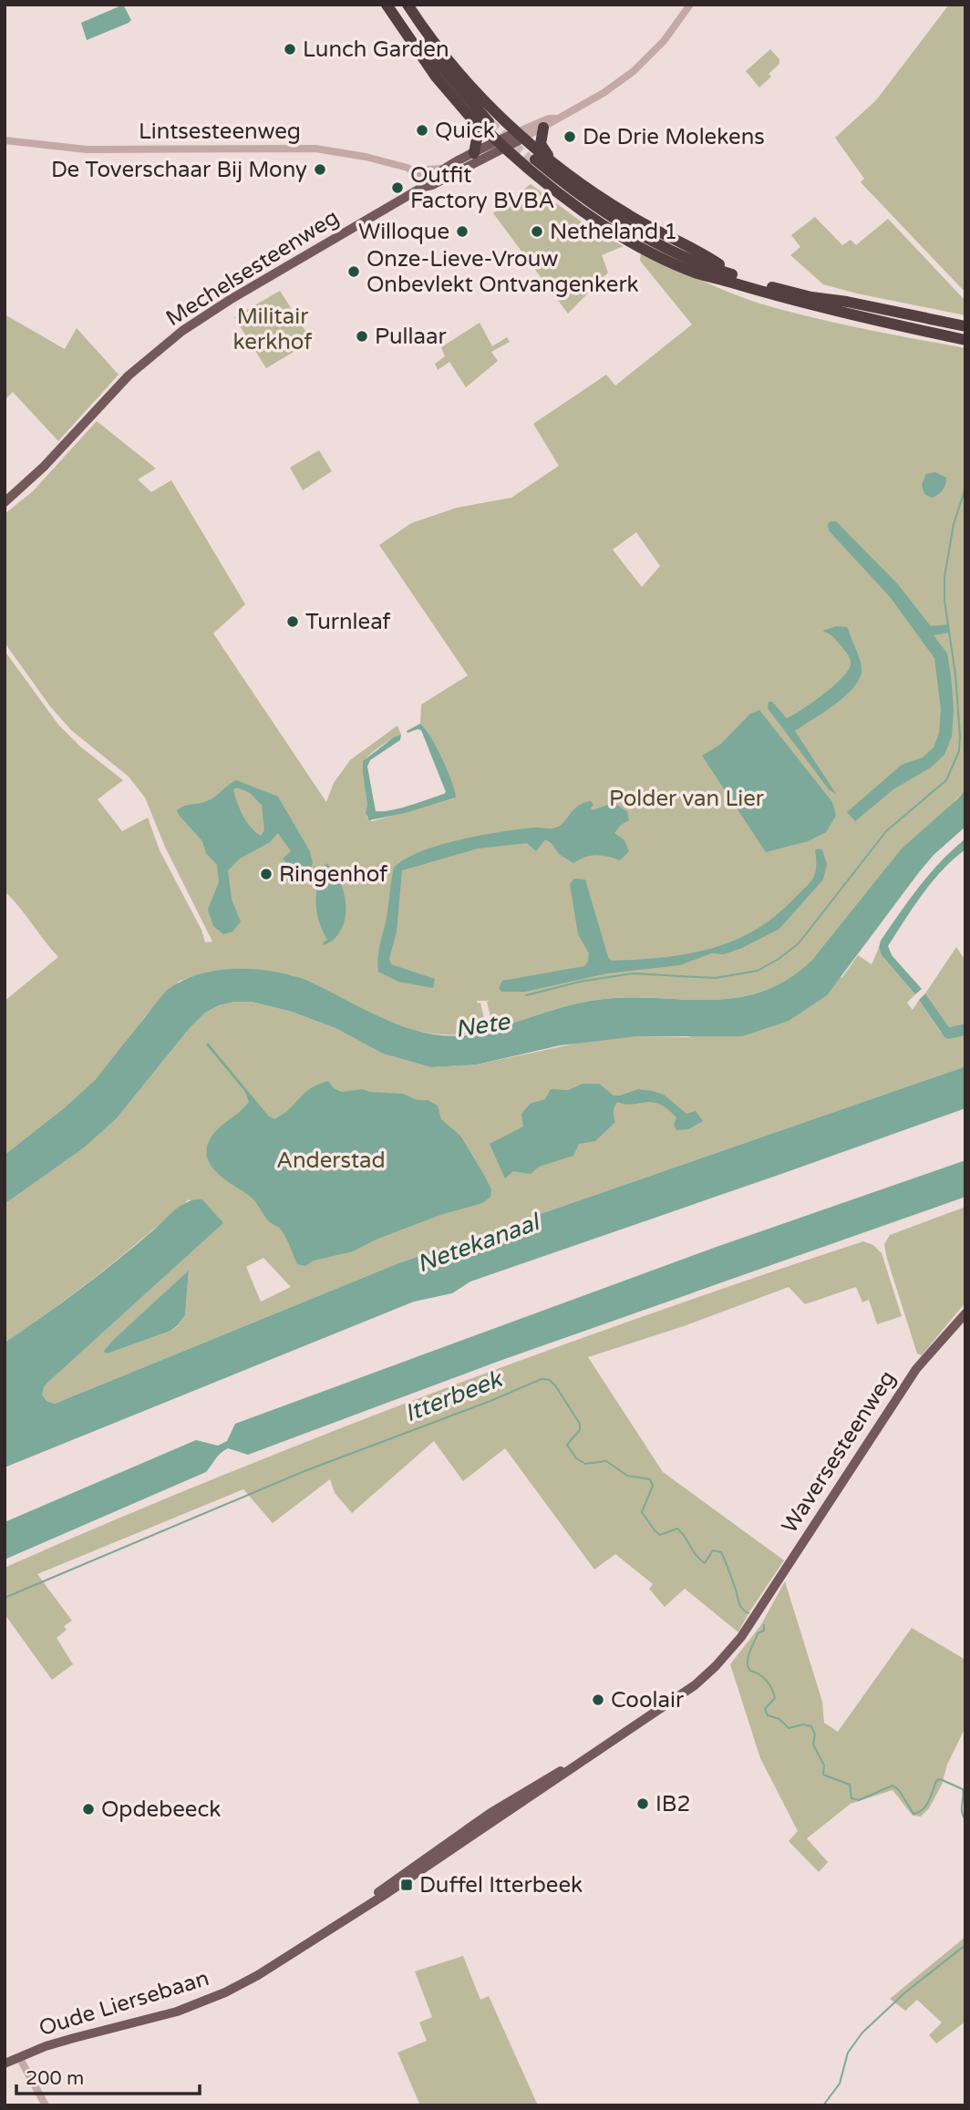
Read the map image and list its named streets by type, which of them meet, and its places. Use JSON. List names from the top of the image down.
{
  "streets": {
    "main road": ["Mechelsesteenweg", "Waversesteenweg", "Oude Liersebaan"],
    "street": ["Lintsesteenweg"]
  },
  "crossings": [
    ["Waversesteenweg", "Oude Liersebaan"]
  ],
  "water": ["Nete", "Netekanaal", "Itterbeek"],
  "parks": ["Militair kerkhof", "Polder van Lier", "Anderstad"],
  "places": {
    "other": [
      "Lunch Garden",
      "Quick",
      "De Drie Molekens",
      "De Toverschaar Bij Mony",
      "Outfit Factory BVBA",
      "Willoque",
      "Netheland 1",
      "Onze-Lieve-Vrouw Onbevlekt Ontvangenkerk",
      "Pullaar",
      "Turnleaf",
      "Ringenhof",
      "Coolair",
      "IB2",
      "Opdebeeck"
    ],
    "transit": ["Duffel Itterbeek"]
  },
  "scale_bar": "200 m"
}
